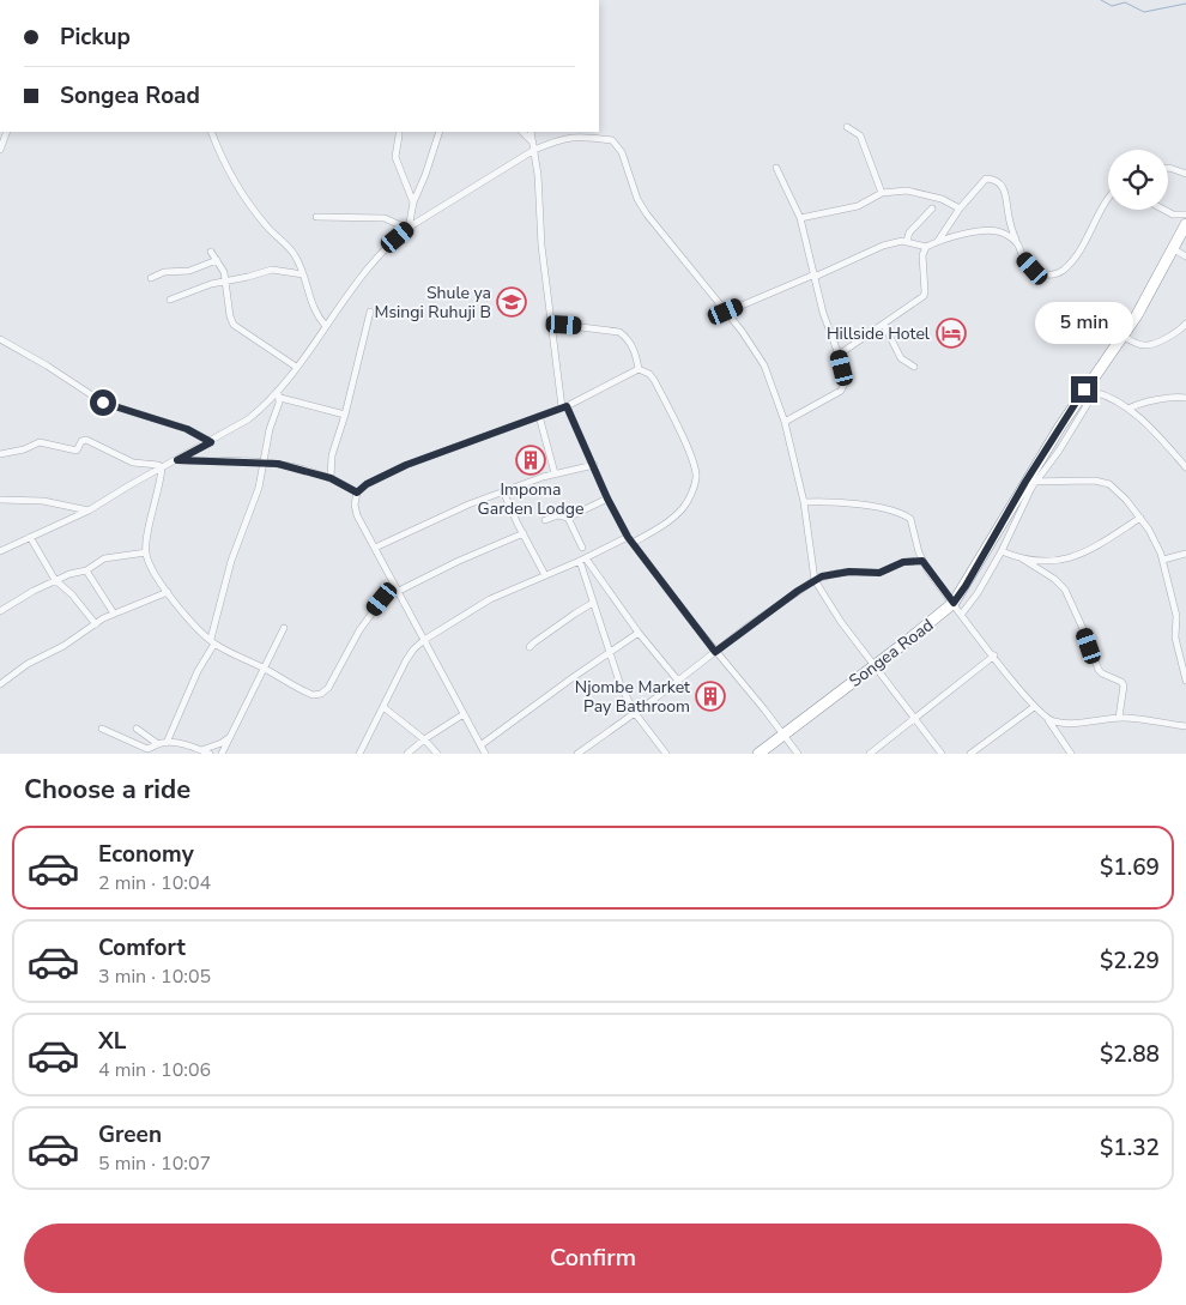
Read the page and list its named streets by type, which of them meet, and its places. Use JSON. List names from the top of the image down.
{
  "streets": {
    "highway": ["Songea Road"]
  },
  "places": {
    "school or university": ["Shule ya Msingi Ruhuji B"],
    "hotel": ["Hillside Hotel"],
    "building": ["Impoma Garden Lodge", "Njombe Market Pay Bathroom"]
  },
  "page": {
    "banner": ["Pickup", "Songea Road"],
    "bubble": "5 min",
    "heading": "Choose a ride",
    "list": [
      {
        "name": "Economy",
        "note": "2 min · 10:04",
        "value": "$1.69"
      },
      {
        "name": "Comfort",
        "note": "3 min · 10:05",
        "value": "$2.29"
      },
      {
        "name": "XL",
        "note": "4 min · 10:06",
        "value": "$2.88"
      },
      {
        "name": "Green",
        "note": "5 min · 10:07",
        "value": "$1.32"
      }
    ],
    "buttons": "Confirm"
  }
}
